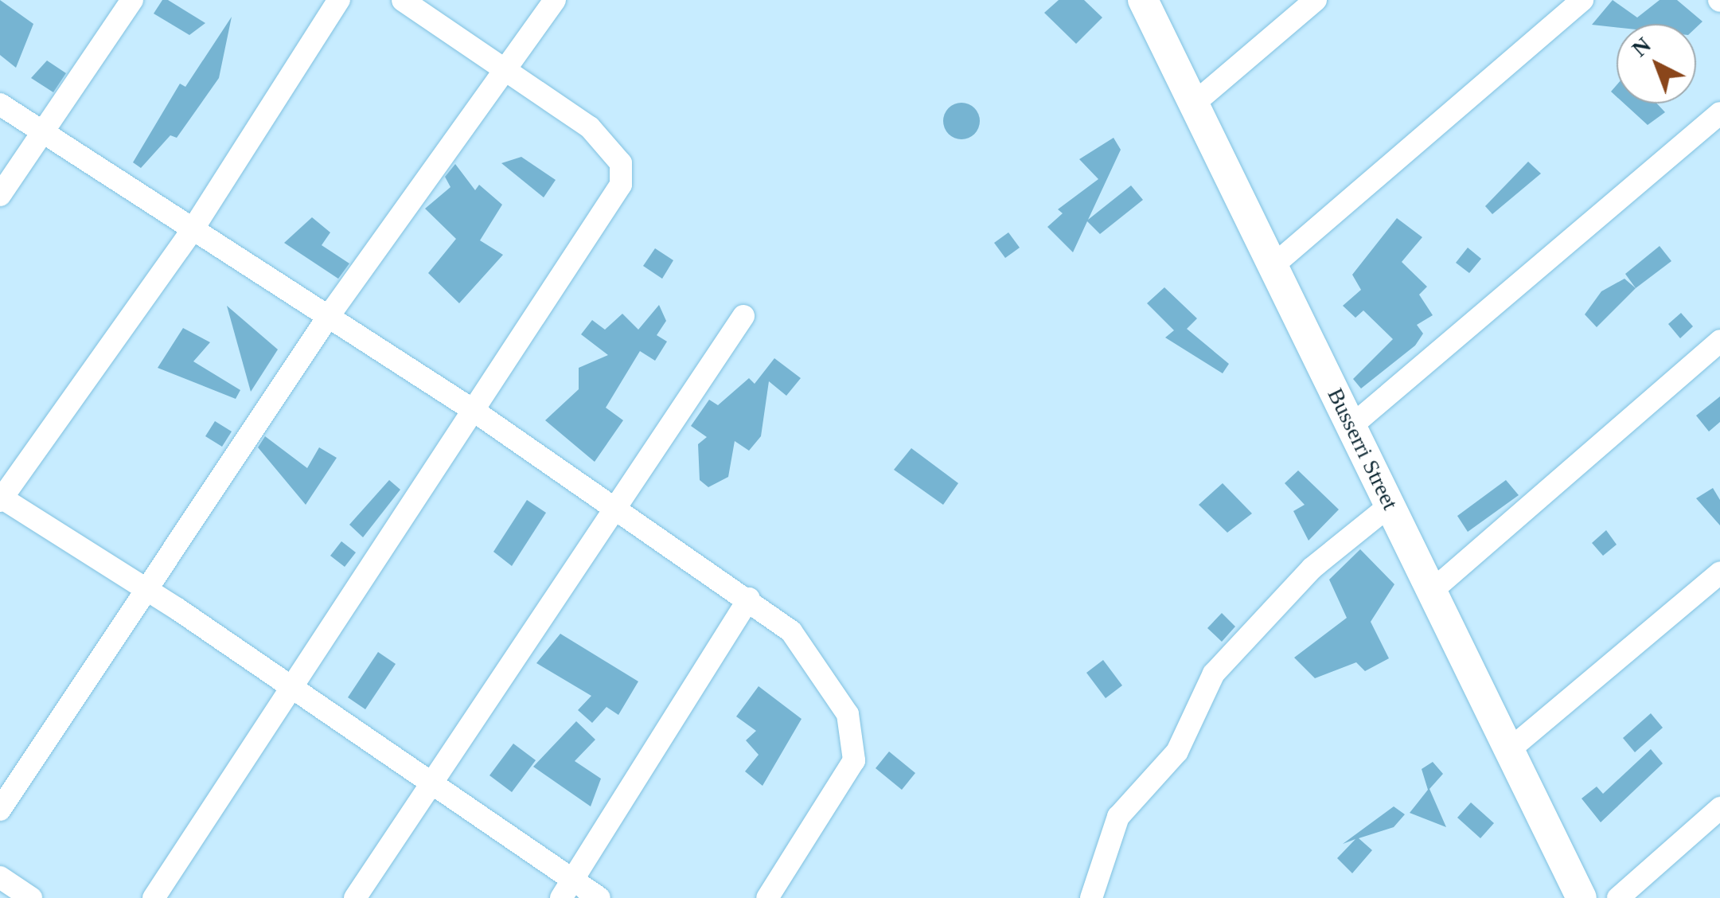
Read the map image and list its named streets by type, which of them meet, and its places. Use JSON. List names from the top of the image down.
{
  "streets": {
    "main road": ["Busserri Street"]
  },
  "north": "top left"
}
